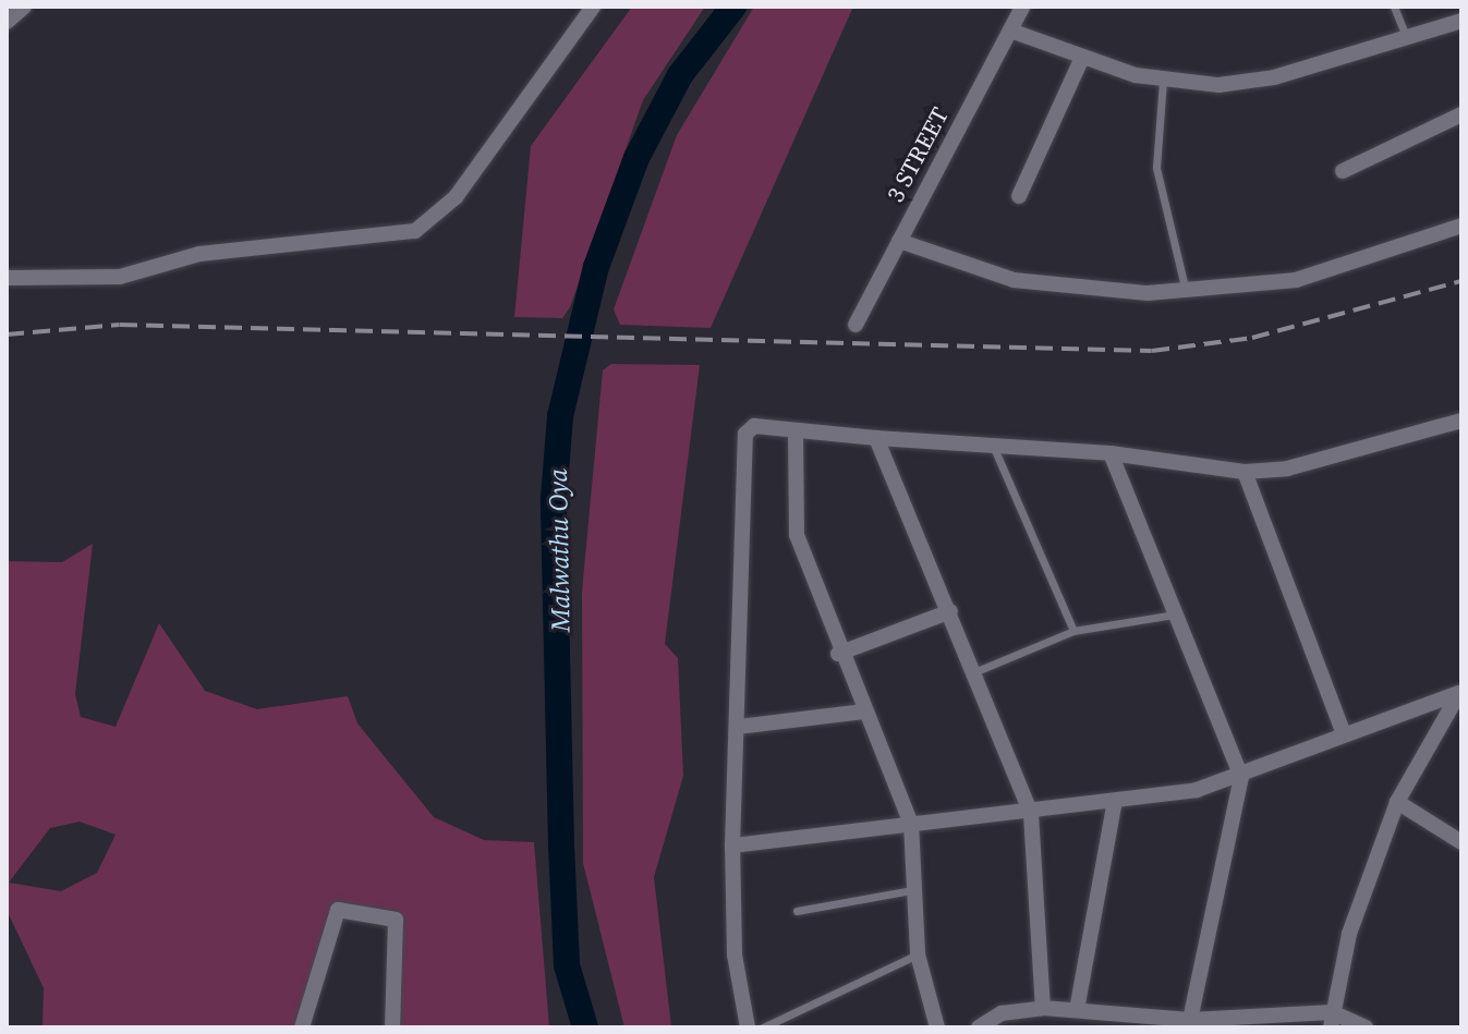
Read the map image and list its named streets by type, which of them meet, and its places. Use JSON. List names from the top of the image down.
{
  "streets": {
    "street": ["3 STREET"]
  },
  "water": ["Malwathu Oya"]
}
